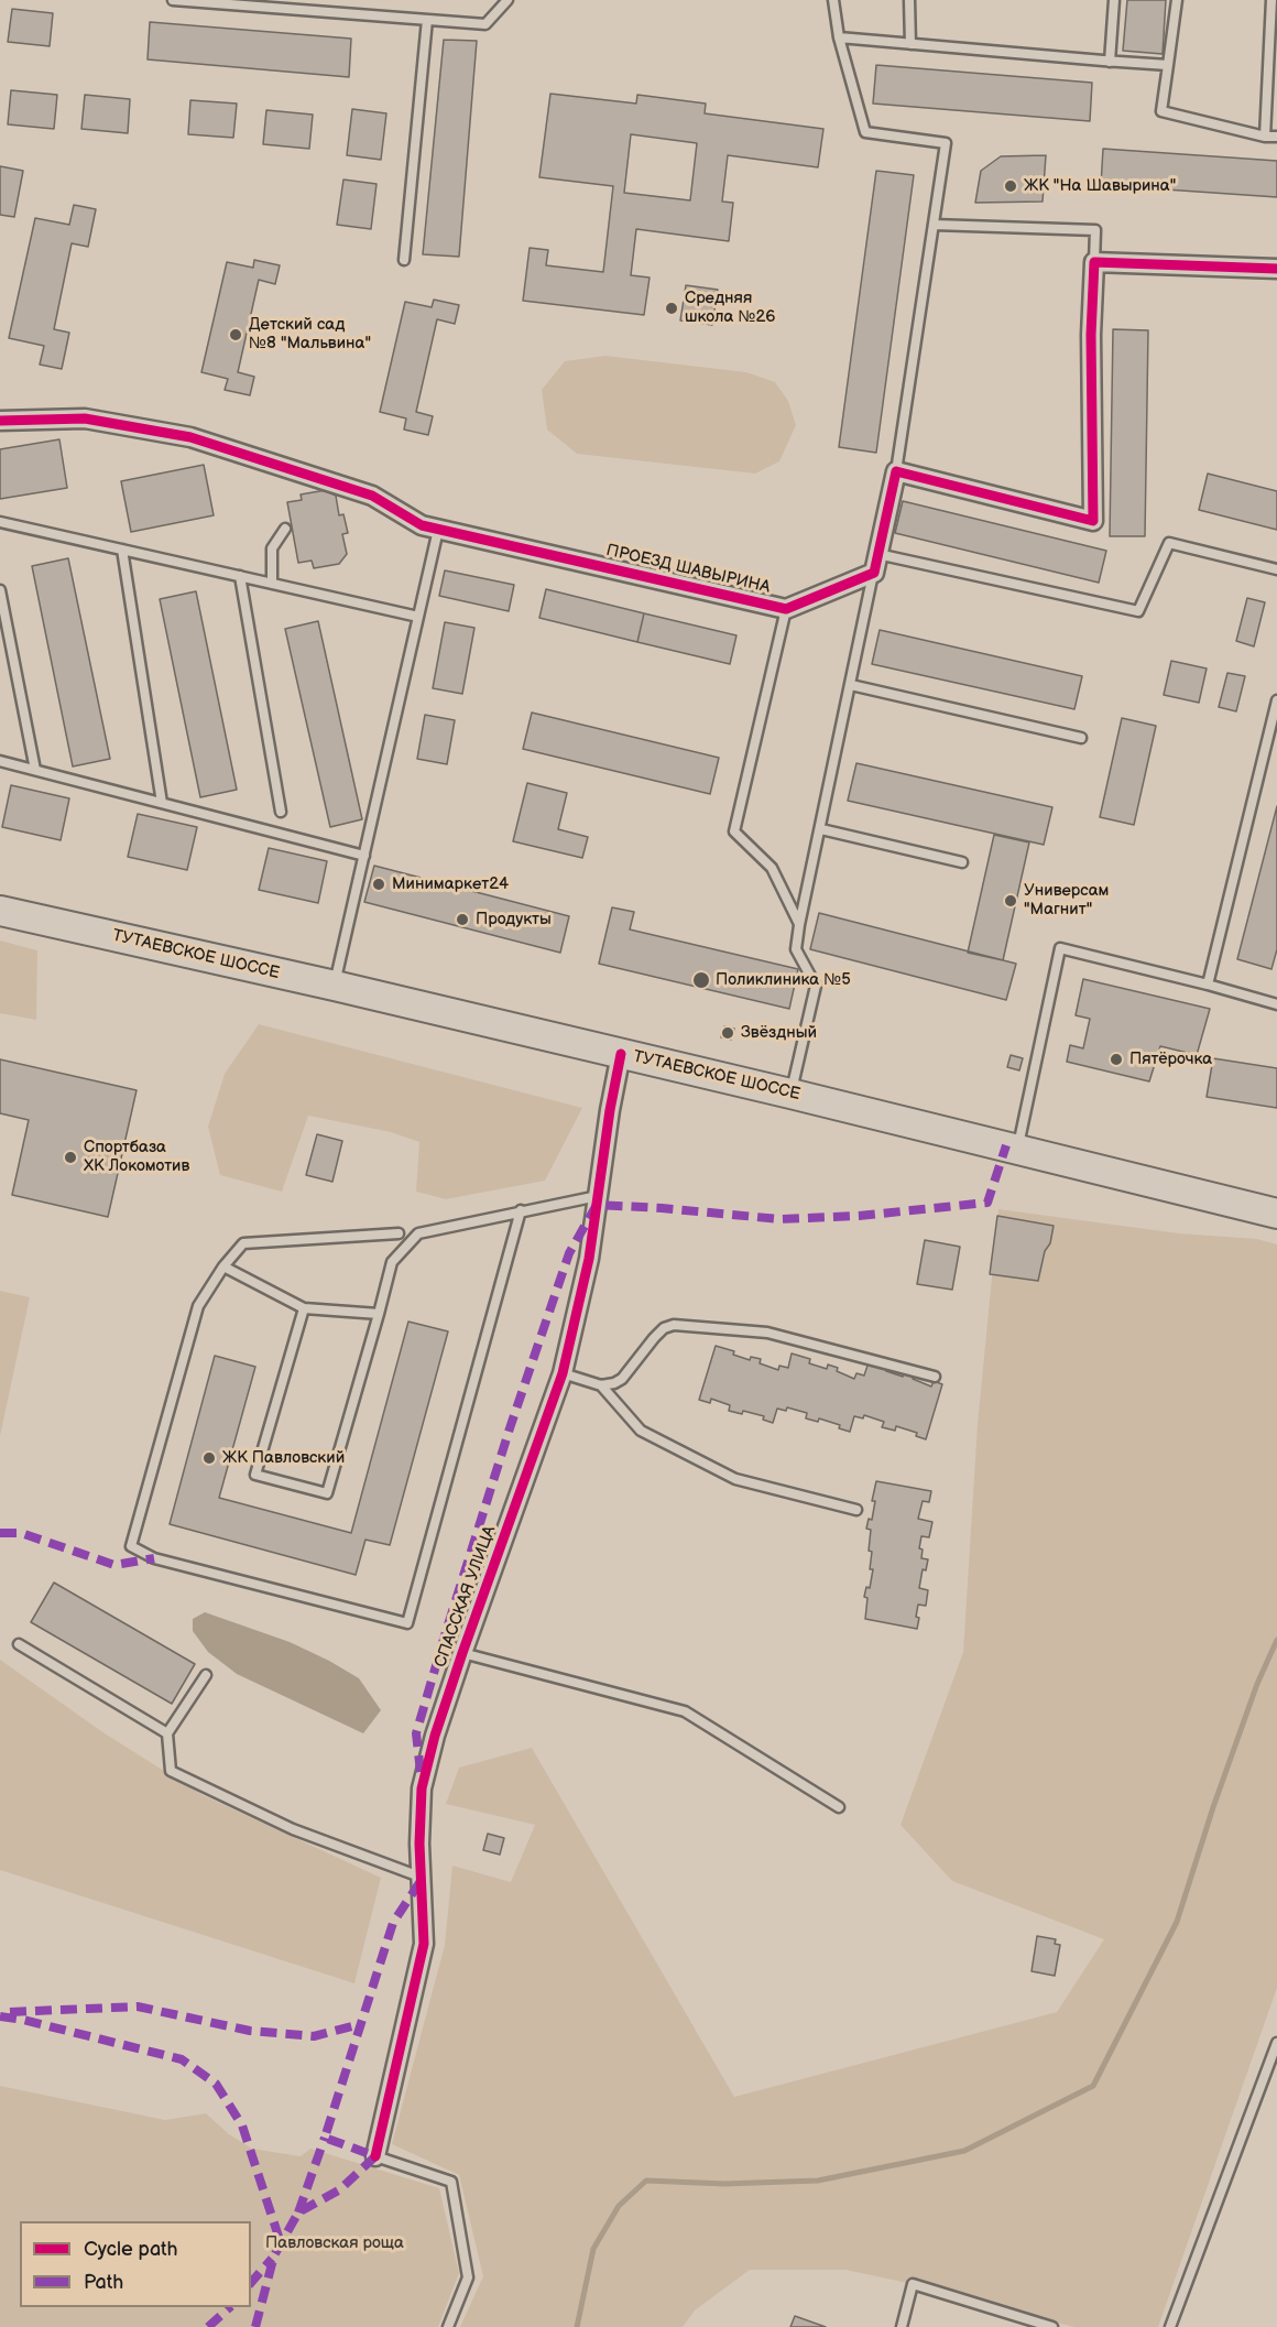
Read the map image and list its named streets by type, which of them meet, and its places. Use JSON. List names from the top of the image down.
{
  "streets": {
    "main road": ["ТУТАЕВСКОЕ ШОССЕ"],
    "street": ["ПРОЕЗД ШАВЫРИНА", "СПАССКАЯ УЛИЦА"]
  },
  "crossings": [
    ["ТУТАЕВСКОЕ ШОССЕ", "СПАССКАЯ УЛИЦА"]
  ],
  "parks": ["Павловская роща"],
  "places": [
    "ЖК \"На Шавырина\"",
    "Средняя школа №26",
    "Детский сад №8 \"Мальвина\"",
    "Минимаркет24",
    "Универсам \"Магнит\"",
    "Продукты",
    "Поликлиника №5",
    "Звёздный",
    "Пятёрочка",
    "Спортбаза ХК Локомотив",
    "ЖК Павловский"
  ],
  "legend": ["Cycle path", "Path"]
}
